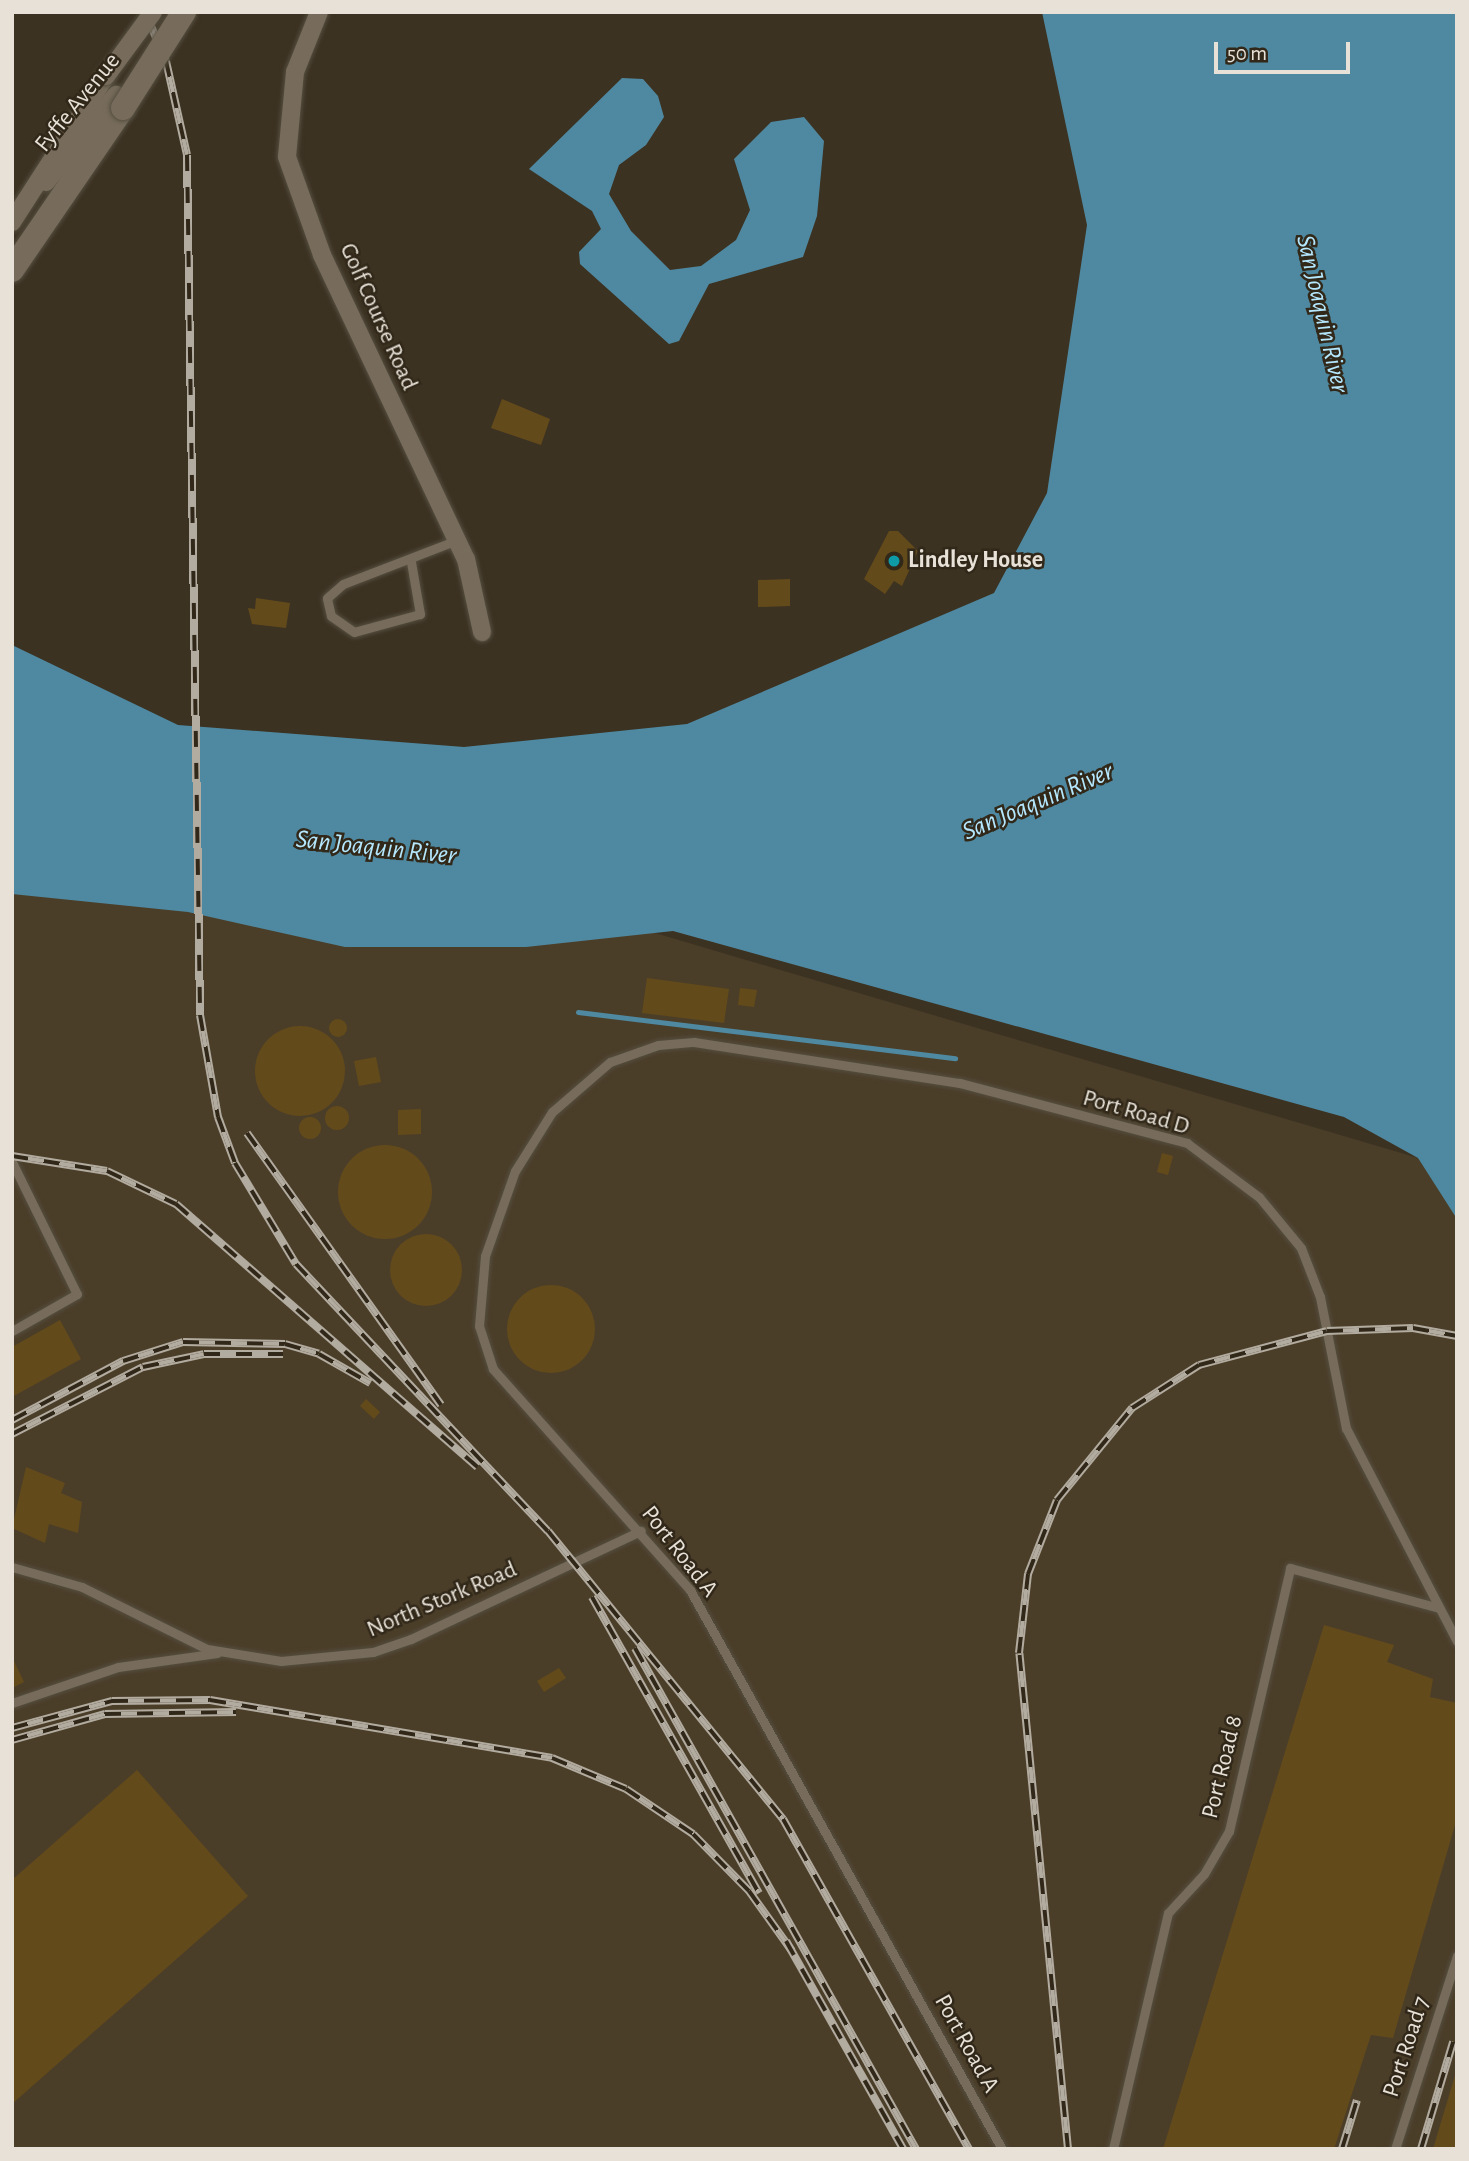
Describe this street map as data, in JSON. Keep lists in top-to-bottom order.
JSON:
{
  "streets": {
    "street": ["Fyffe Avenue", "Golf Course Road"],
    "lane": [
      "Port Road D",
      "Port Road A",
      "North Stork Road",
      "Port Road 8",
      "Port Road 7"
    ]
  },
  "crossings": [
    ["Port Road D", "Port Road A"],
    ["Port Road D", "Port Road 8"],
    ["Port Road A", "North Stork Road"]
  ],
  "water": ["San Joaquin River"],
  "places": ["Lindley House"],
  "scale_bar": "50 m"
}
